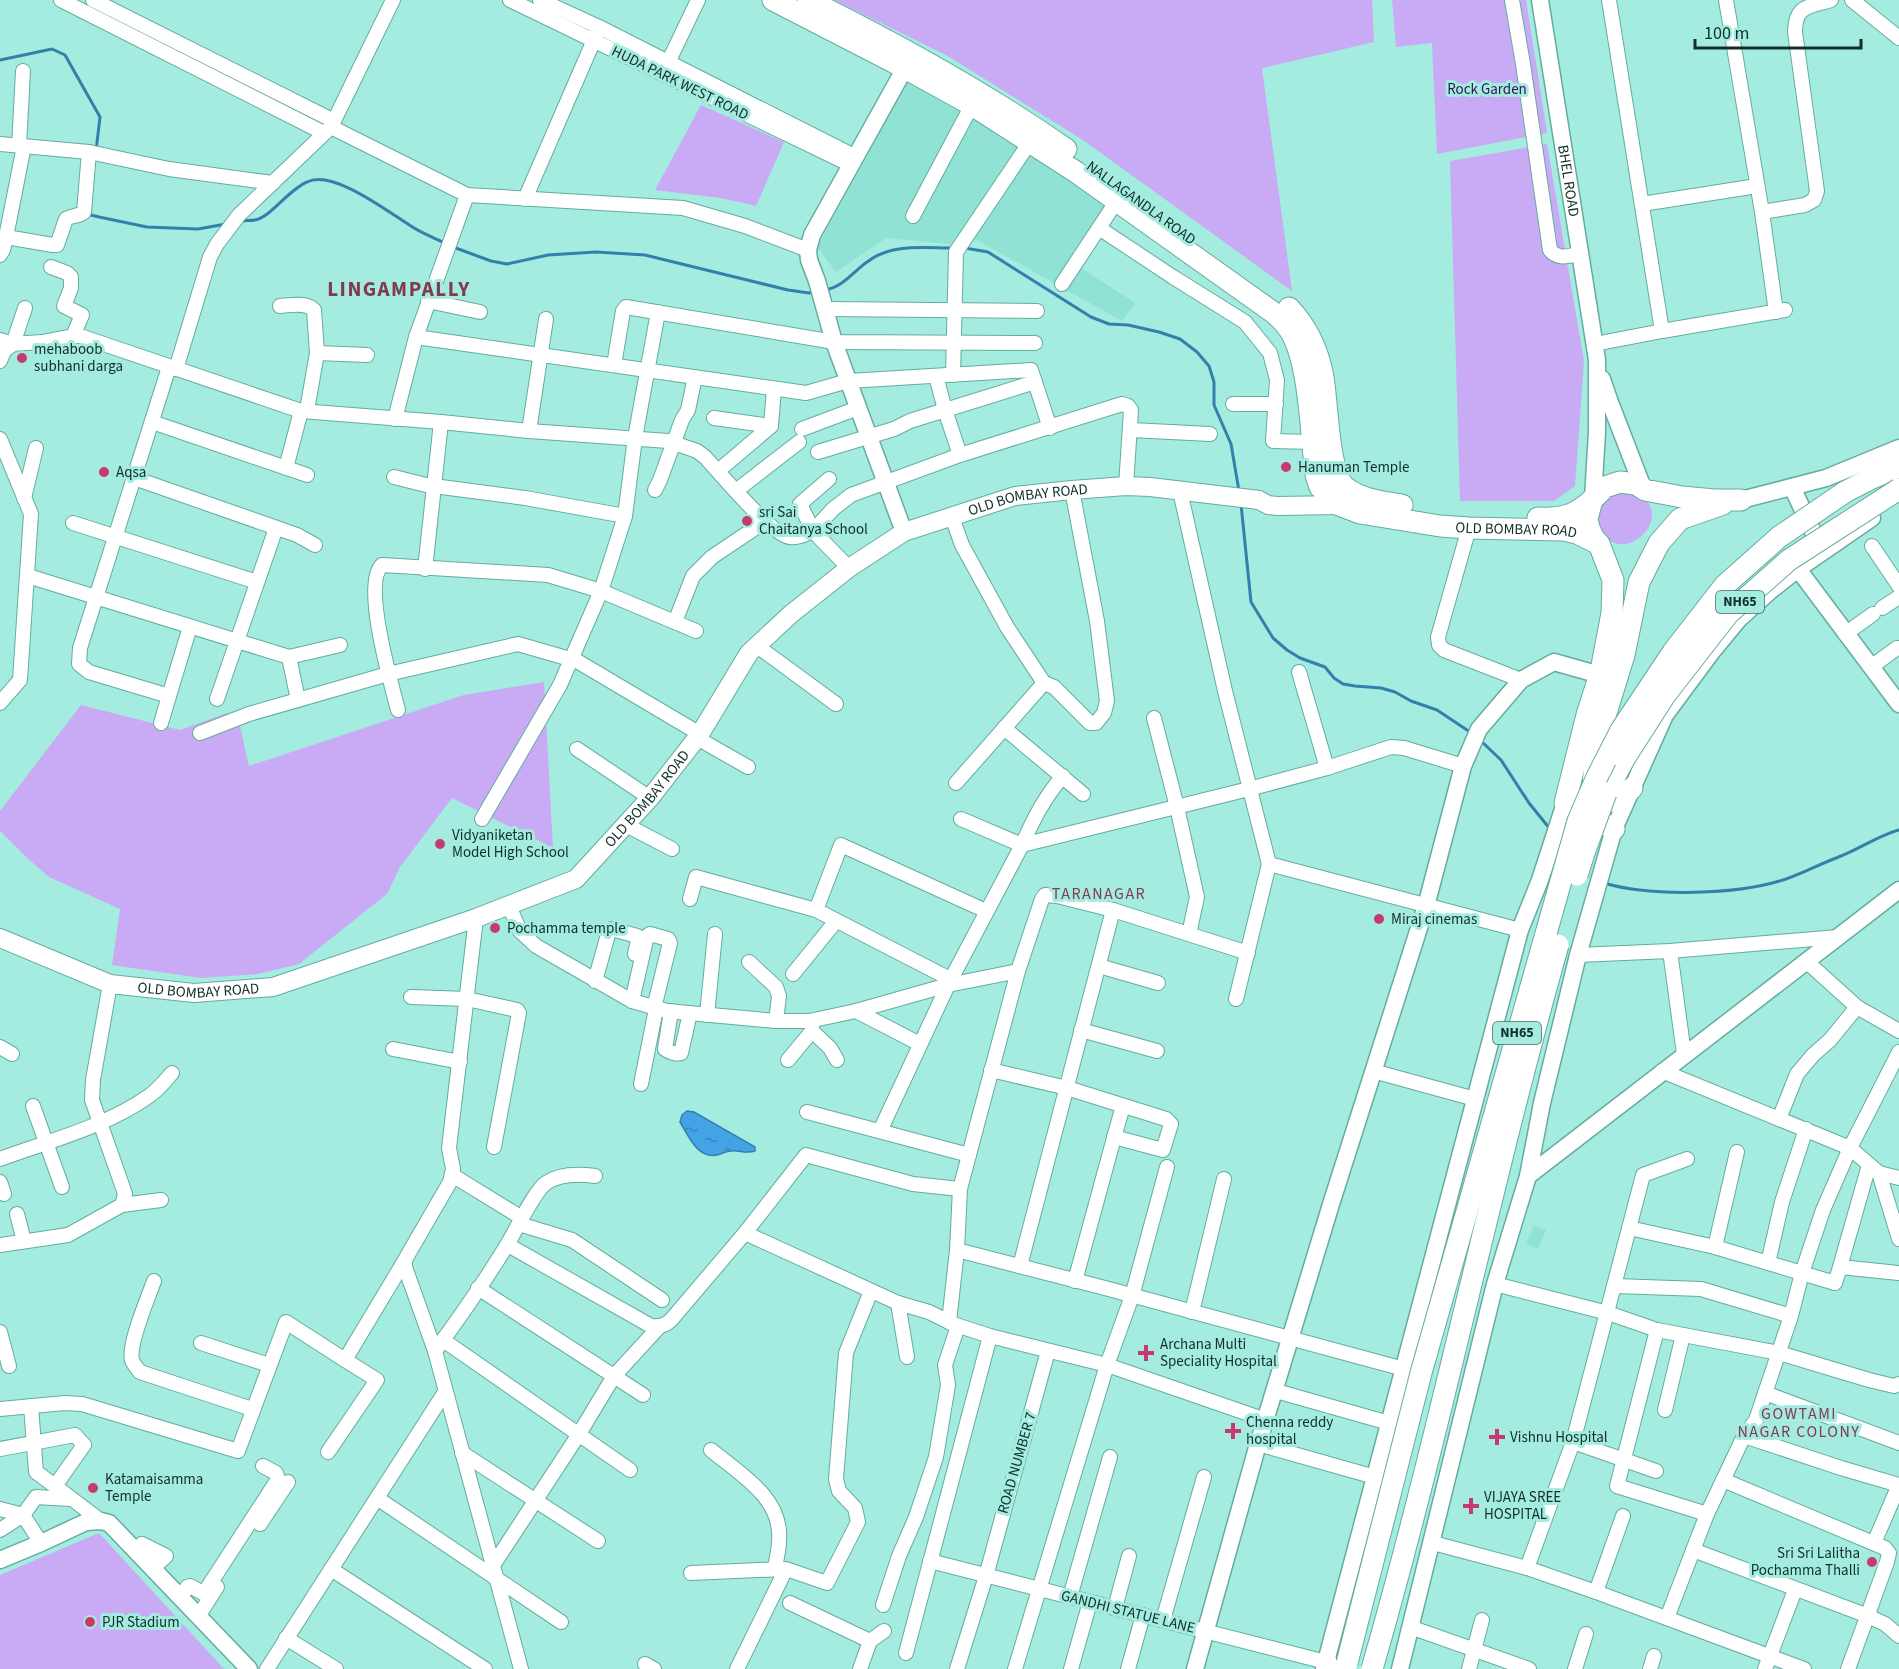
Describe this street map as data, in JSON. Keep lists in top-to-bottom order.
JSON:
{
  "streets": {
    "main road": ["NALLAGANDLA ROAD", "OLD BOMBAY ROAD", "NH65"],
    "street": [
      "HUDA PARK WEST ROAD",
      "BHEL ROAD",
      "ROAD NUMBER 7",
      "GANDHI STATUE LANE"
    ]
  },
  "crossings": [
    ["NALLAGANDLA ROAD", "OLD BOMBAY ROAD"],
    ["NH65", "GANDHI STATUE LANE"],
    ["ROAD NUMBER 7", "GANDHI STATUE LANE"]
  ],
  "districts": ["LINGAMPALLY", "TARANAGAR", "GOWTAMI NAGAR COLONY"],
  "parks": ["Rock Garden"],
  "places": {
    "other": [
      "mehaboob subhani darga",
      "Hanuman Temple",
      "Aqsa",
      "sri Sai Chaitanya School",
      "Vidyaniketan Model High School",
      "Miraj cinemas",
      "Pochamma temple",
      "Katamaisamma Temple",
      "Sri Sri Lalitha Pochamma Thalli",
      "PJR Stadium"
    ],
    "health": [
      "Archana Multi Speciality Hospital",
      "Chenna reddy hospital",
      "Vishnu Hospital",
      "VIJAYA SREE HOSPITAL"
    ]
  },
  "scale_bar": "100 m"
}
